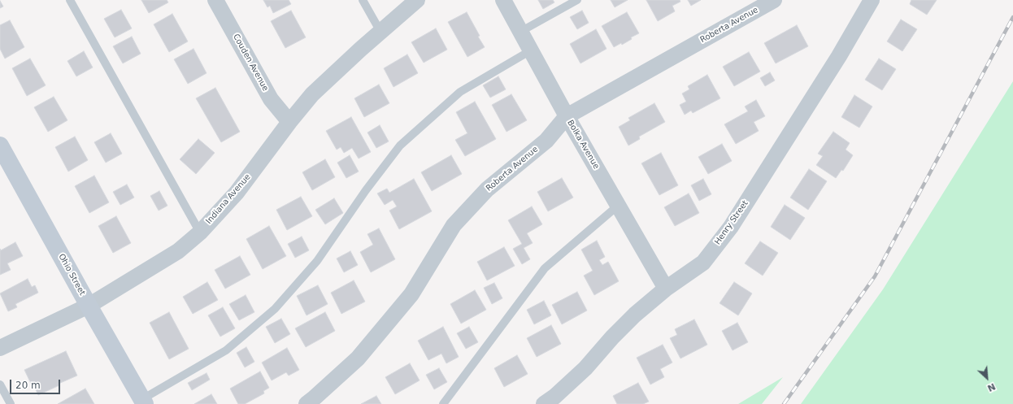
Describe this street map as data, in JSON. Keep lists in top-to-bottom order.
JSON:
{
  "streets": {
    "street": [
      "Roberta Avenue",
      "Couden Avenue",
      "Bolka Avenue",
      "Indiana Avenue",
      "Henry Street",
      "Ohio Street"
    ]
  },
  "crossings": [
    ["Roberta Avenue", "Bolka Avenue"],
    ["Couden Avenue", "Indiana Avenue"],
    ["Bolka Avenue", "Henry Street"],
    ["Indiana Avenue", "Ohio Street"]
  ],
  "scale_bar": "20 m",
  "north": "bottom right"
}
